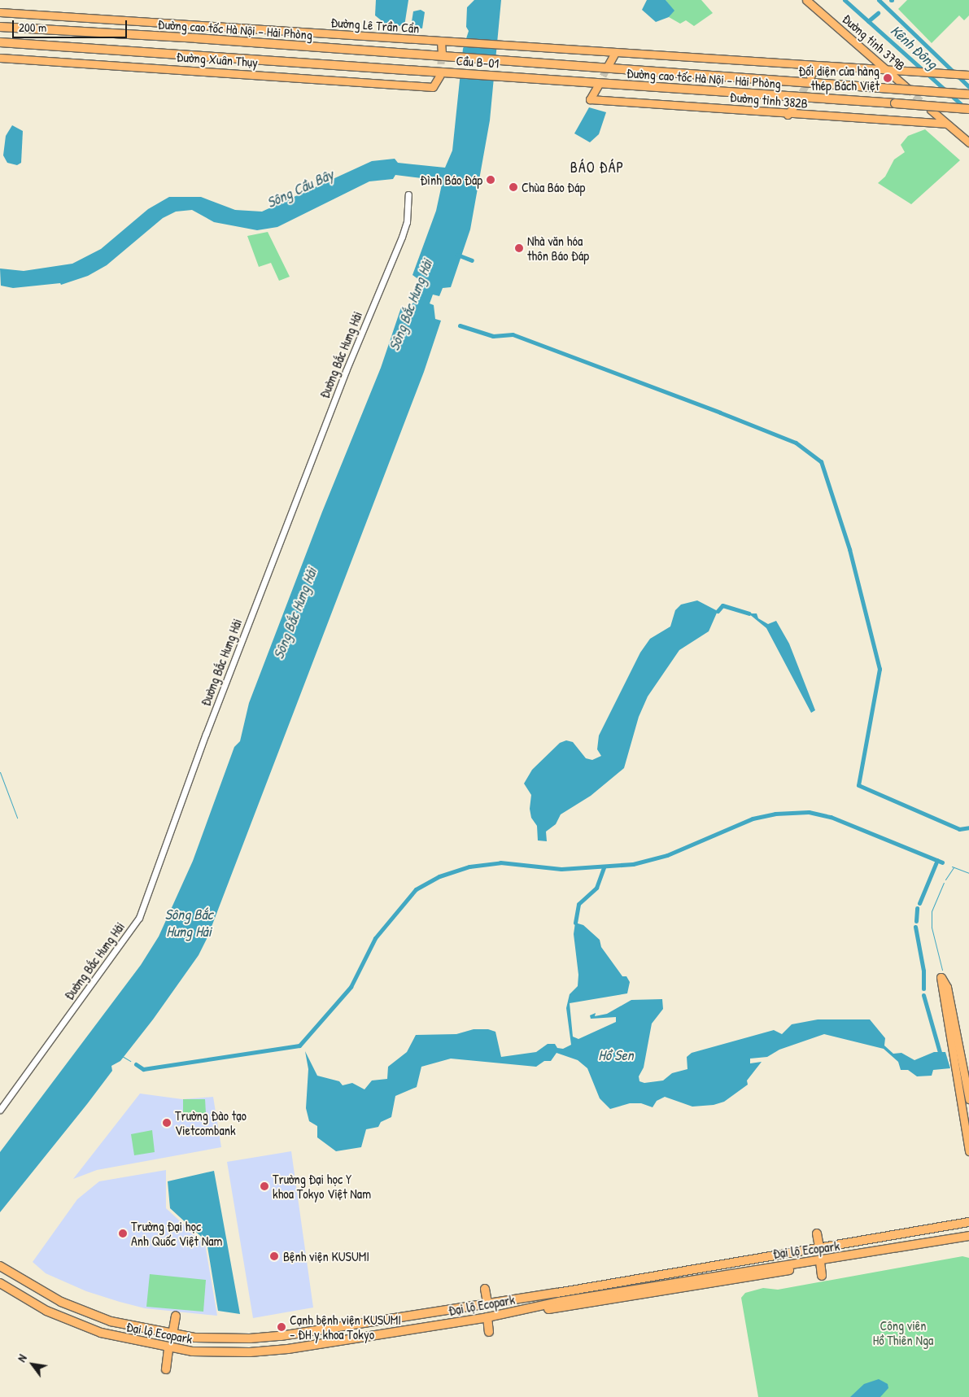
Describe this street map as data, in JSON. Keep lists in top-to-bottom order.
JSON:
{
  "streets": {
    "highway": [
      "Đường cao tốc Hà Nội – Hải Phòng",
      "Cầu B-01",
      "Đường cao tốc Hà Nội - Hải Phòng",
      "Đại lộ Ecopark"
    ],
    "main road": [
      "Đường Lê Trần Cẩn",
      "Đường tỉnh 379B",
      "Đường Xuân Thụy",
      "Đường tỉnh 382B"
    ],
    "street": ["Đường Bắc Hưng Hải"]
  },
  "crossings": [
    ["Đường cao tốc Hà Nội – Hải Phòng", "Đường Xuân Thụy"],
    ["Đường cao tốc Hà Nội – Hải Phòng", "Cầu B-01"],
    ["Đường Xuân Thụy", "Cầu B-01"],
    ["Cầu B-01", "Đường cao tốc Hà Nội - Hải Phòng"]
  ],
  "districts": ["BÁO ĐÁP"],
  "water": [
    "Kênh Đông",
    "Sông Cầu Bây",
    "Sông Bắc Hưng Hải",
    "Hồ Sen"
  ],
  "parks": ["Công viên Hồ Thiên Nga"],
  "places": [
    "Đối diện cửa hàng thép Bách Việt",
    "Đình Báo Đáp",
    "Chùa Báo Đáp",
    "Nhà văn hóa thôn Báo Đáp",
    "Trường Đào tạo Vietcombank",
    "Trường Đại học Y khoa Tokyo Việt Nam",
    "Trường Đại học Anh Quốc Việt Nam",
    "Bệnh viện KUSUMI",
    "Cạnh bệnh viện KUSUMI - ĐH y khoa Tokyo"
  ],
  "scale_bar": "200 m",
  "north": "top left"
}
